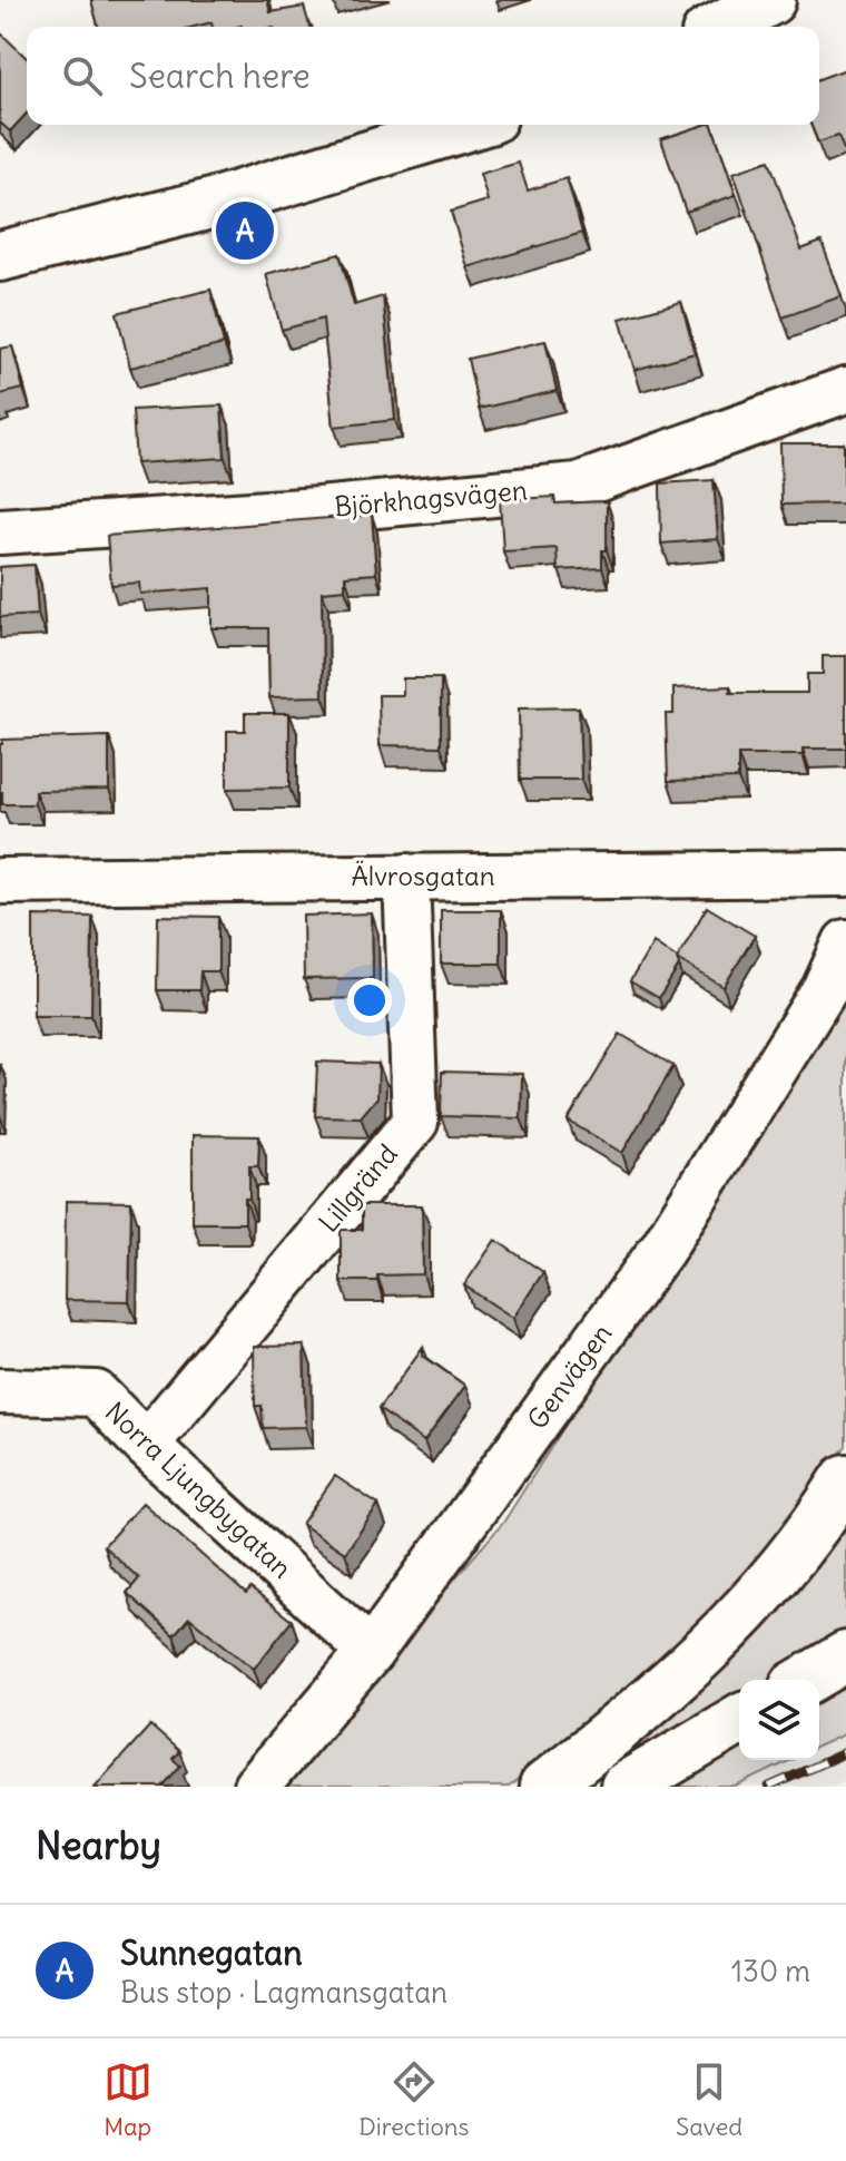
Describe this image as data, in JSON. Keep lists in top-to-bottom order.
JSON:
{
  "streets": {
    "street": [
      "Björkhagsvägen",
      "Älvrosgatan",
      "Lillgränd",
      "Genvägen",
      "Norra Ljungbygatan"
    ]
  },
  "crossings": [
    ["Älvrosgatan", "Lillgränd"],
    ["Lillgränd", "Norra Ljungbygatan"],
    ["Genvägen", "Norra Ljungbygatan"]
  ],
  "page": {
    "search": "Search here",
    "pins": "A",
    "heading": "Nearby",
    "list": [
      {
        "mark": "A",
        "name": "Sunnegatan",
        "note": "Bus stop · Lagmansgatan",
        "value": "130 m"
      }
    ],
    "nav": ["Map", "Directions", "Saved"]
  }
}
